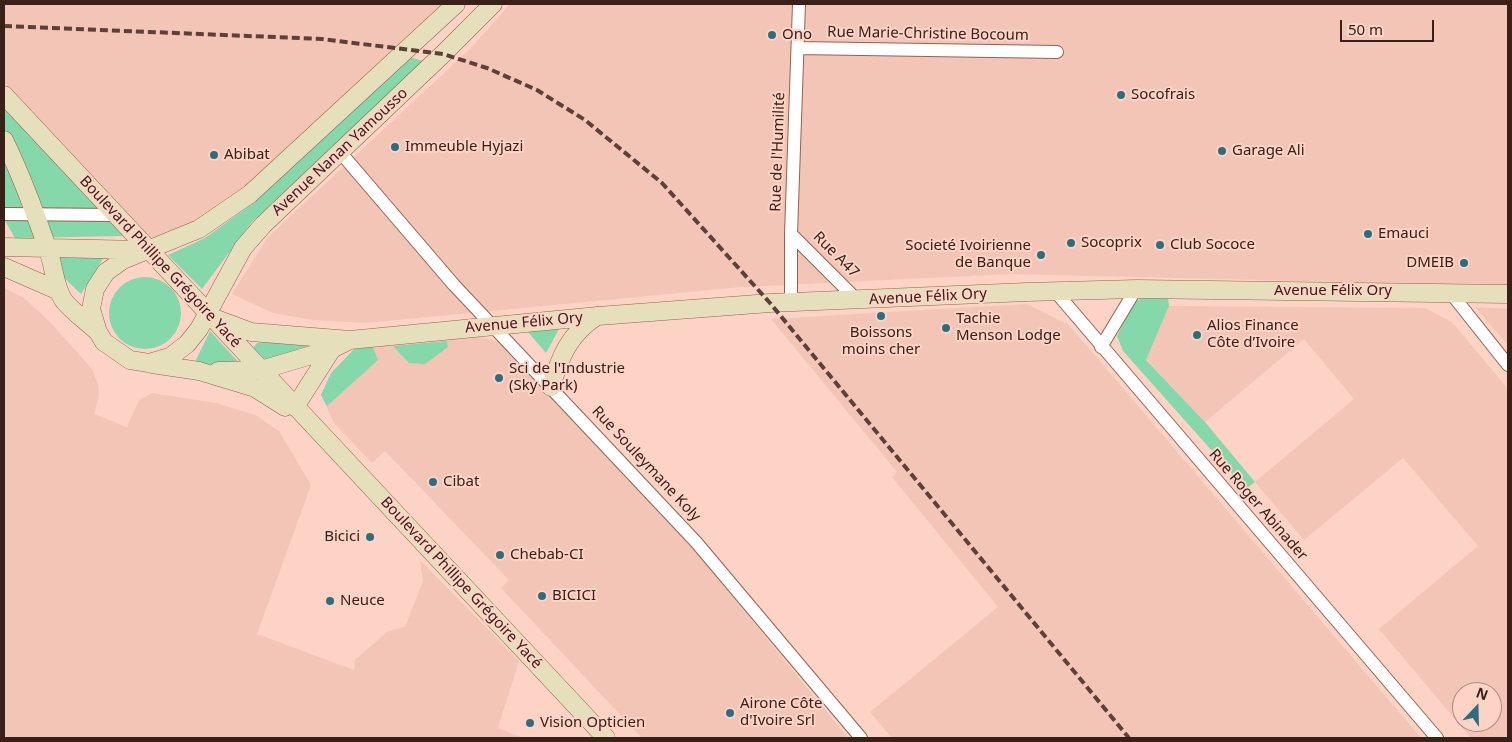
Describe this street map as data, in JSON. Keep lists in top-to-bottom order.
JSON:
{
  "streets": {
    "main road": ["Avenue Nanan Yamousso", "Boulevard Phillipe Grégoire Yacé", "Avenue Félix Ory"],
    "street": [
      "Rue Marie-Christine Bocoum",
      "Rue de l'Humilité",
      "Rue A47",
      "Rue Souleymane Koly",
      "Rue Roger Abinader"
    ]
  },
  "crossings": [
    ["Rue Marie-Christine Bocoum", "Rue de l'Humilité"],
    ["Avenue Nanan Yamousso", "Boulevard Phillipe Grégoire Yacé"],
    ["Avenue Nanan Yamousso", "Avenue Félix Ory"],
    ["Avenue Nanan Yamousso", "Rue Souleymane Koly"],
    ["Rue de l'Humilité", "Rue A47"],
    ["Rue de l'Humilité", "Avenue Félix Ory"],
    ["Rue A47", "Avenue Félix Ory"],
    ["Boulevard Phillipe Grégoire Yacé", "Avenue Félix Ory"],
    ["Avenue Félix Ory", "Rue Souleymane Koly"],
    ["Avenue Félix Ory", "Rue Roger Abinader"]
  ],
  "places": [
    "Ono",
    "Socofrais",
    "Immeuble Hyjazi",
    "Garage Ali",
    "Abibat",
    "Emauci",
    "Socoprix",
    "Club Sococe",
    "Societé Ivoirienne de Banque",
    "DMEIB",
    "Boissons moins cher",
    "Tachie Menson Lodge",
    "Alios Finance Côte d’Ivoire",
    "Sci de l'Industrie (Sky Park)",
    "Cibat",
    "Bicici",
    "Chebab-CI",
    "BICICI",
    "Neuce",
    "Airone Côte d'Ivoire Srl",
    "Vision Opticien"
  ],
  "scale_bar": "50 m",
  "north": "top"
}
